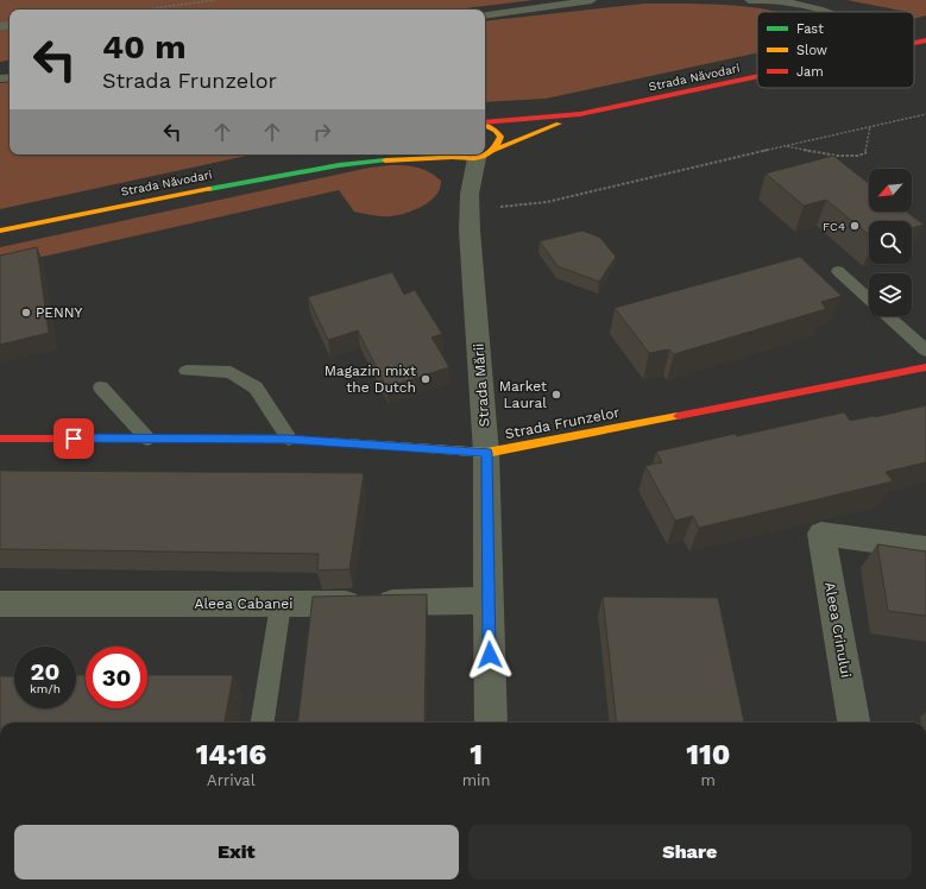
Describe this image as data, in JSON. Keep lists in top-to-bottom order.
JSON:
{
  "streets": {
    "main road": ["Strada Năvodari", "Strada Frunzelor"],
    "street": ["Strada Mării", "Aleea Cabanei", "Aleea Crinului"]
  },
  "crossings": [
    ["Strada Mării", "Strada Frunzelor"],
    ["Strada Mării", "Aleea Cabanei"]
  ],
  "places": [
    "FC4",
    "PENNY",
    "Magazin mixt the Dutch",
    "Market Laural"
  ],
  "legend": ["Fast", "Slow", "Jam"],
  "north": "bottom left",
  "page": {
    "turn": ["40 m", "Strada Frunzelor"],
    "speed": "20 km/h",
    "limit": "30",
    "eta": [
      "14:16",
      "Arrival",
      "1",
      "min",
      "110",
      "m"
    ],
    "buttons": ["Exit", "Share"]
  }
}
